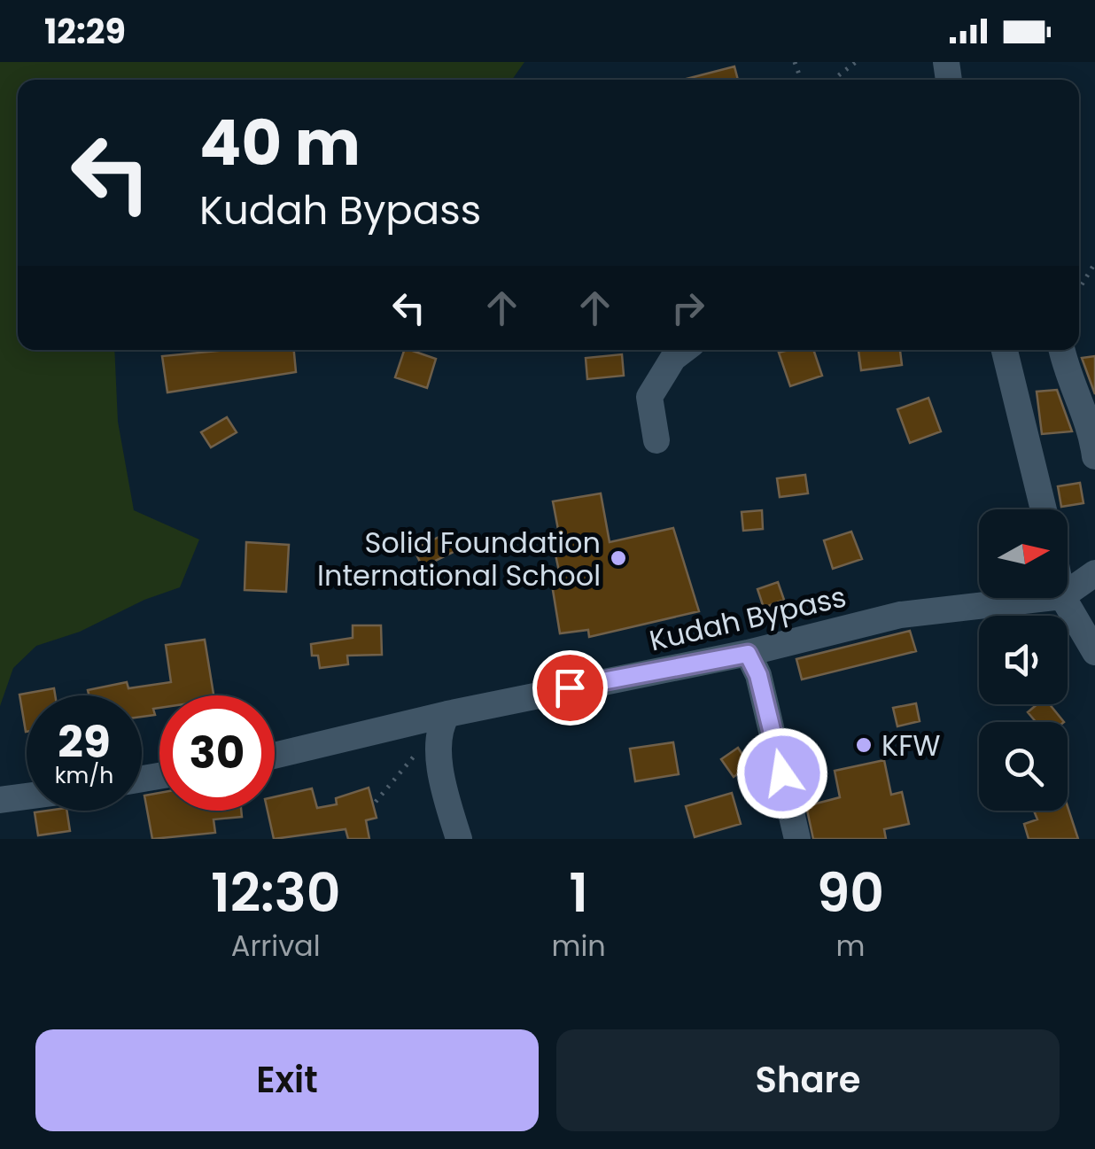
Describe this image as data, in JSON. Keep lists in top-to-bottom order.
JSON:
{
  "streets": {
    "street": ["Kudah Bypass"]
  },
  "places": ["Solid Foundation International School", "KFW"],
  "north": "right",
  "page": {
    "status": "12:29",
    "turn": ["40 m", "Kudah Bypass"],
    "speed": "29 km/h",
    "limit": "30",
    "eta": [
      "12:30",
      "Arrival",
      "1",
      "min",
      "90",
      "m"
    ],
    "buttons": ["Exit", "Share"]
  }
}
